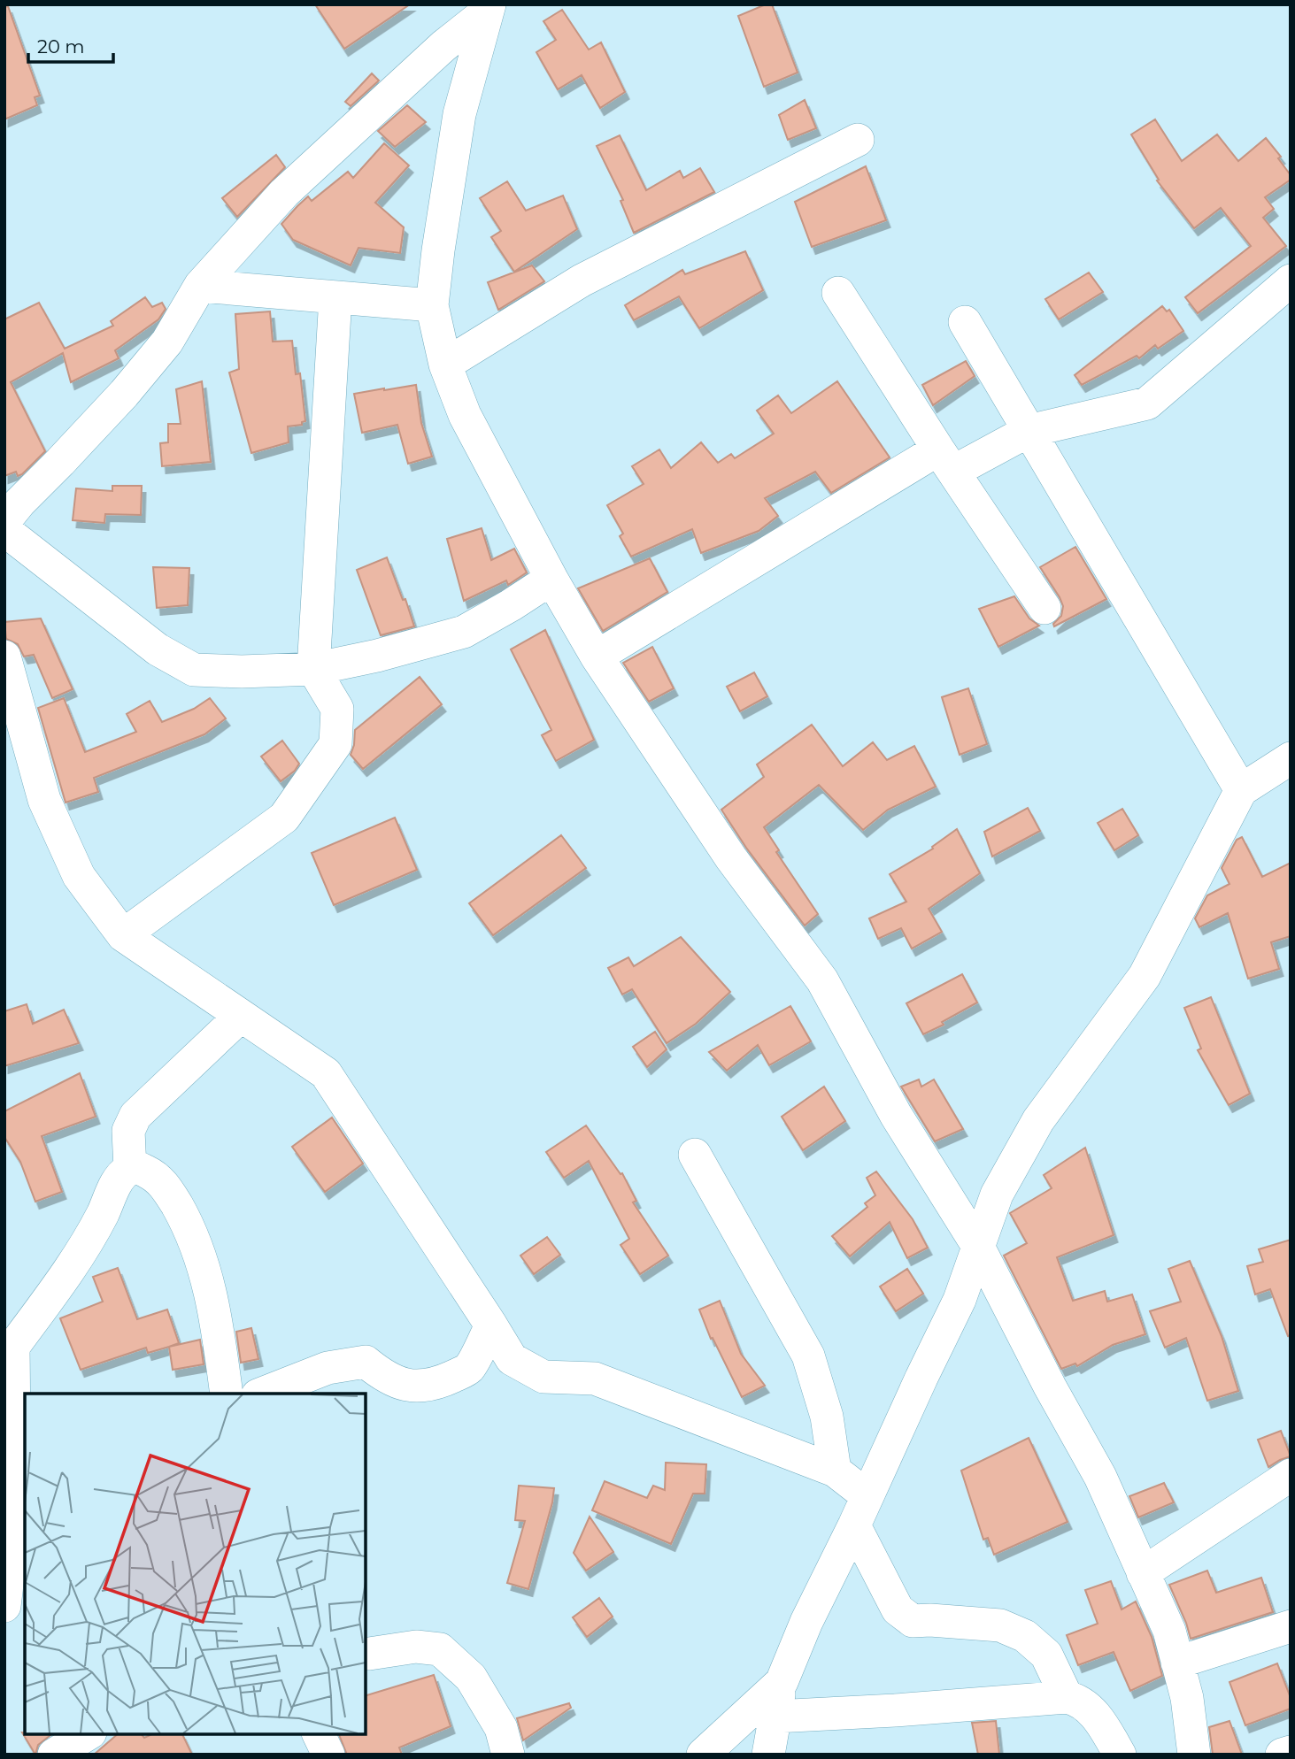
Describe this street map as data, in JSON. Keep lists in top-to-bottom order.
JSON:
{
  "scale_bar": "20 m"
}
